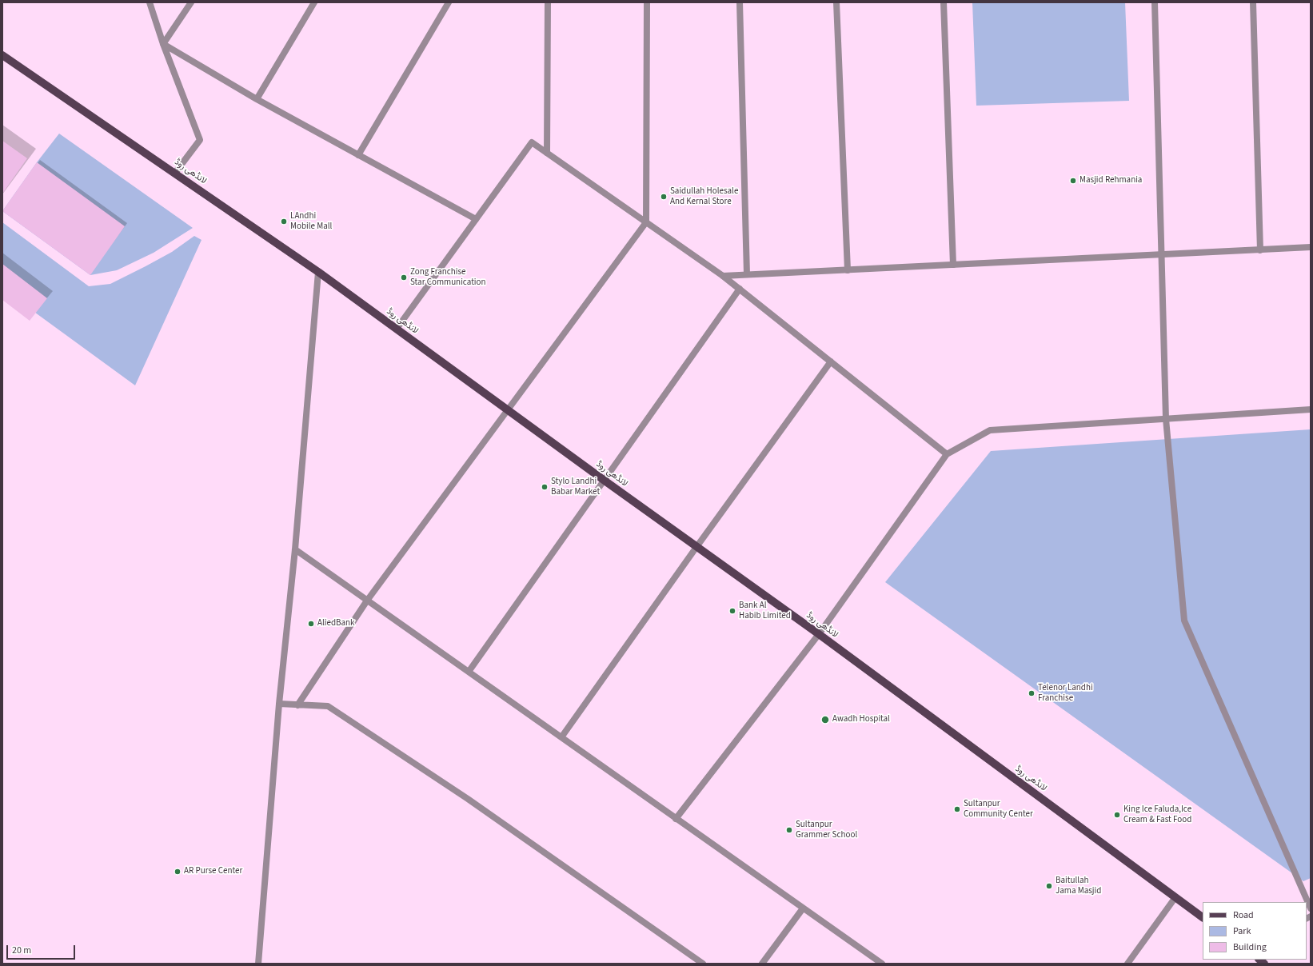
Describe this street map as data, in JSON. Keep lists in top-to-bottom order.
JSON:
{
  "streets": {
    "main road": ["لانڈھی روڈ"]
  },
  "places": [
    "Masjid Rehmania",
    "Saidullah Holesale And Kernal Store",
    "LAndhi Mobile Mall",
    "Zong Franchise Star Communication",
    "Stylo Landhi Babar Market",
    "Bank Al Habib Limited",
    "AliedBank",
    "Telenor Landhi Franchise",
    "Awadh Hospital",
    "Sultanpur Community Center",
    "King Ice Faluda,Ice Cream & Fast Food",
    "Sultanpur Grammer School",
    "AR Purse Center",
    "Baitullah Jama Masjid"
  ],
  "legend": ["Road", "Park", "Building"],
  "scale_bar": "20 m"
}
